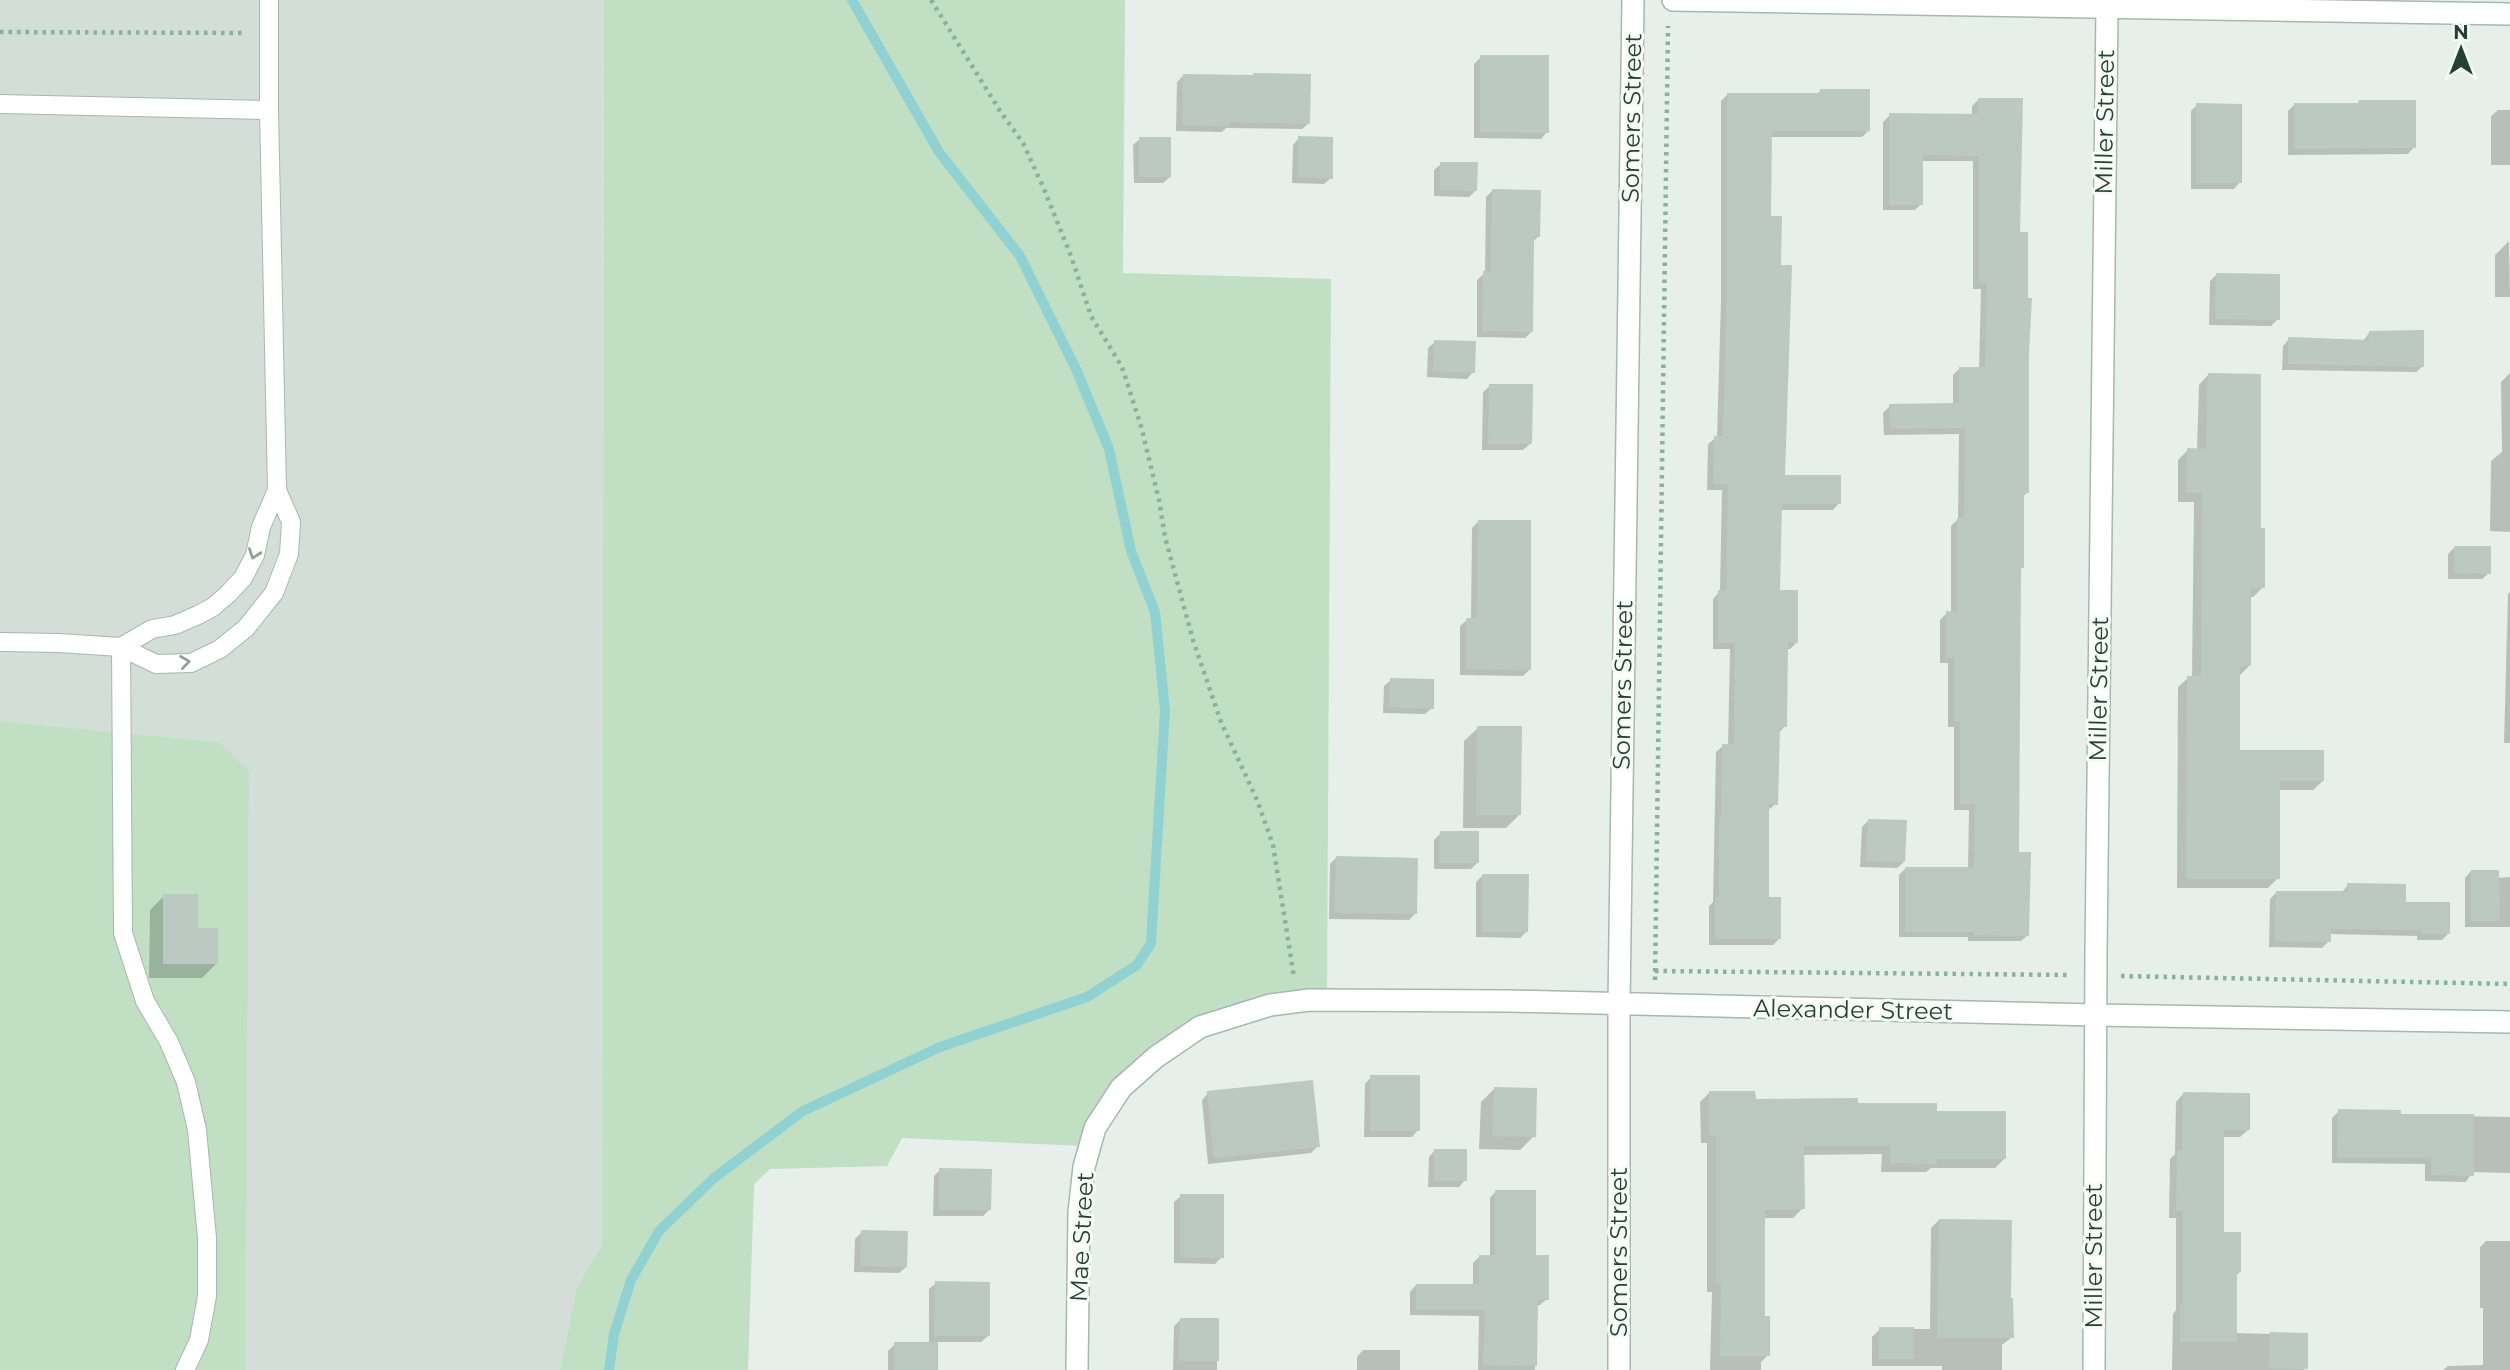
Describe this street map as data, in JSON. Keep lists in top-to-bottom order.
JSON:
{
  "streets": {
    "street": [
      "Somers Street",
      "Miller Street",
      "Alexander Street",
      "Mae Street"
    ]
  },
  "crossings": [
    ["Somers Street", "Alexander Street"],
    ["Miller Street", "Alexander Street"],
    ["Alexander Street", "Mae Street"]
  ],
  "north": "top"
}
